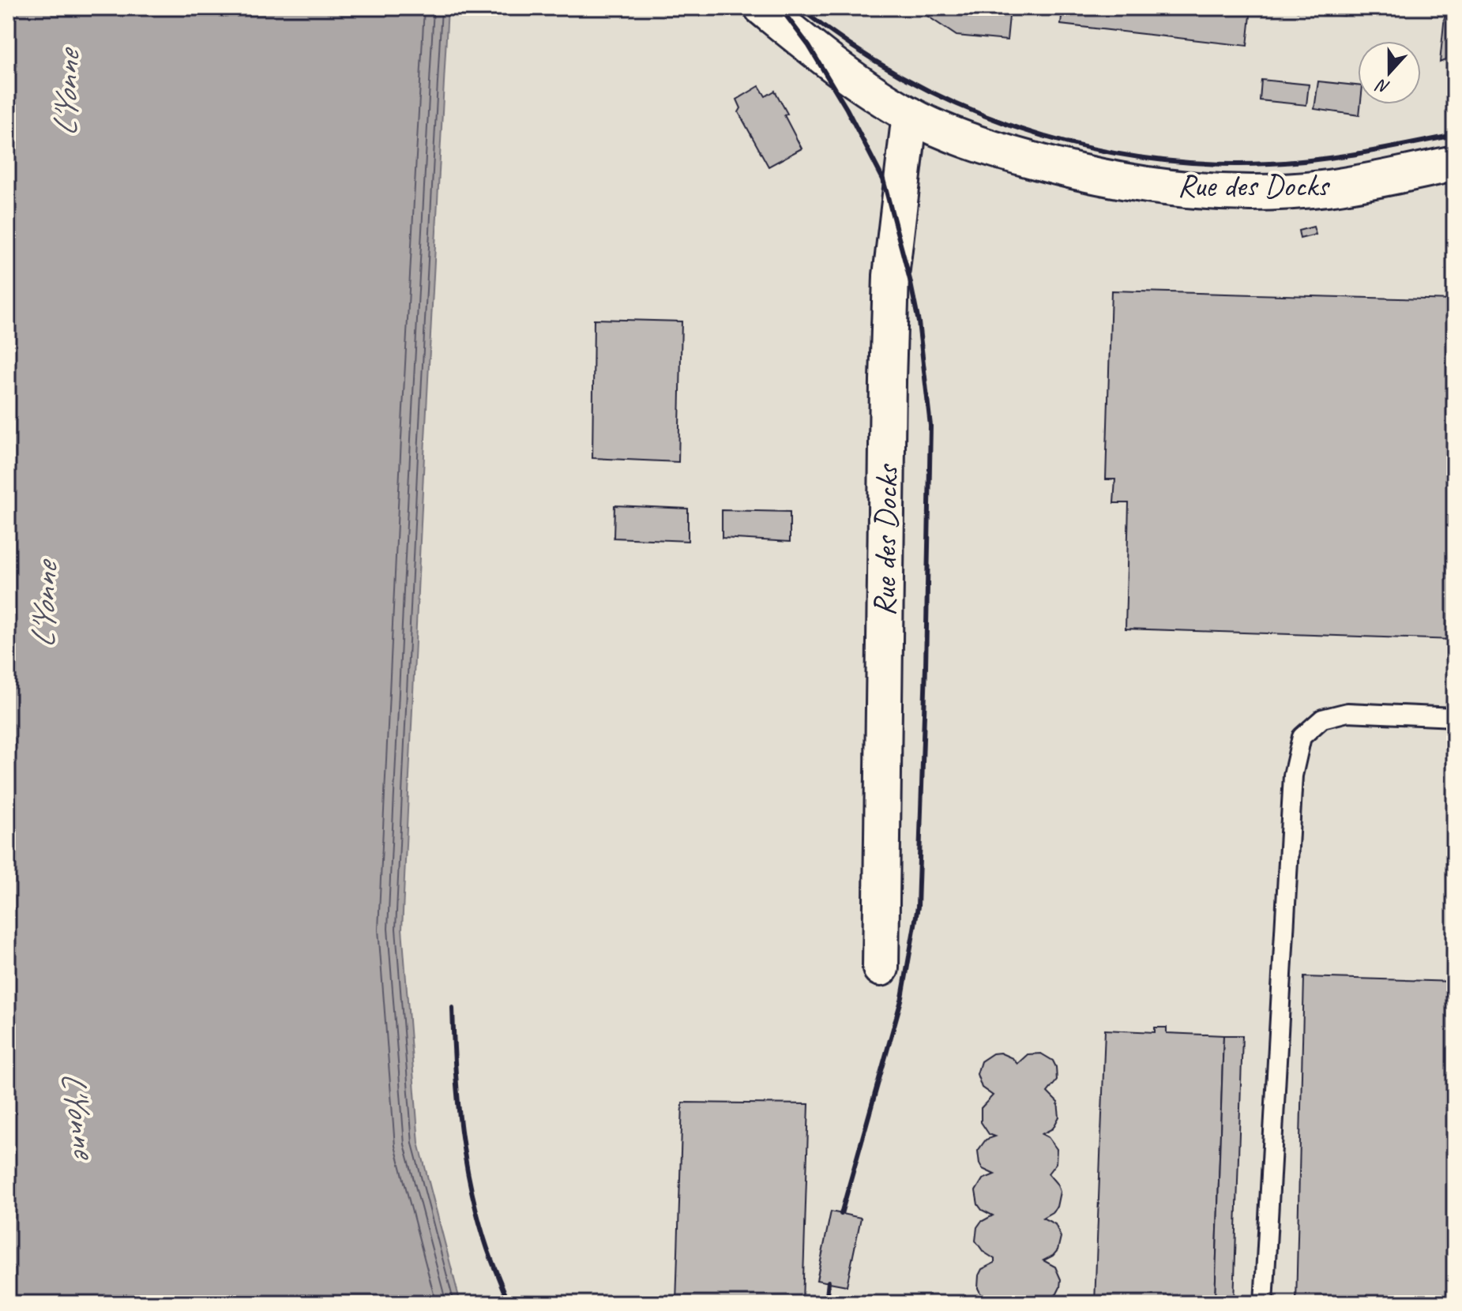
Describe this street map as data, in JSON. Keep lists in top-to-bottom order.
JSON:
{
  "streets": {
    "street": ["Rue des Docks"]
  },
  "water": ["L'Yonne"],
  "north": "bottom"
}
